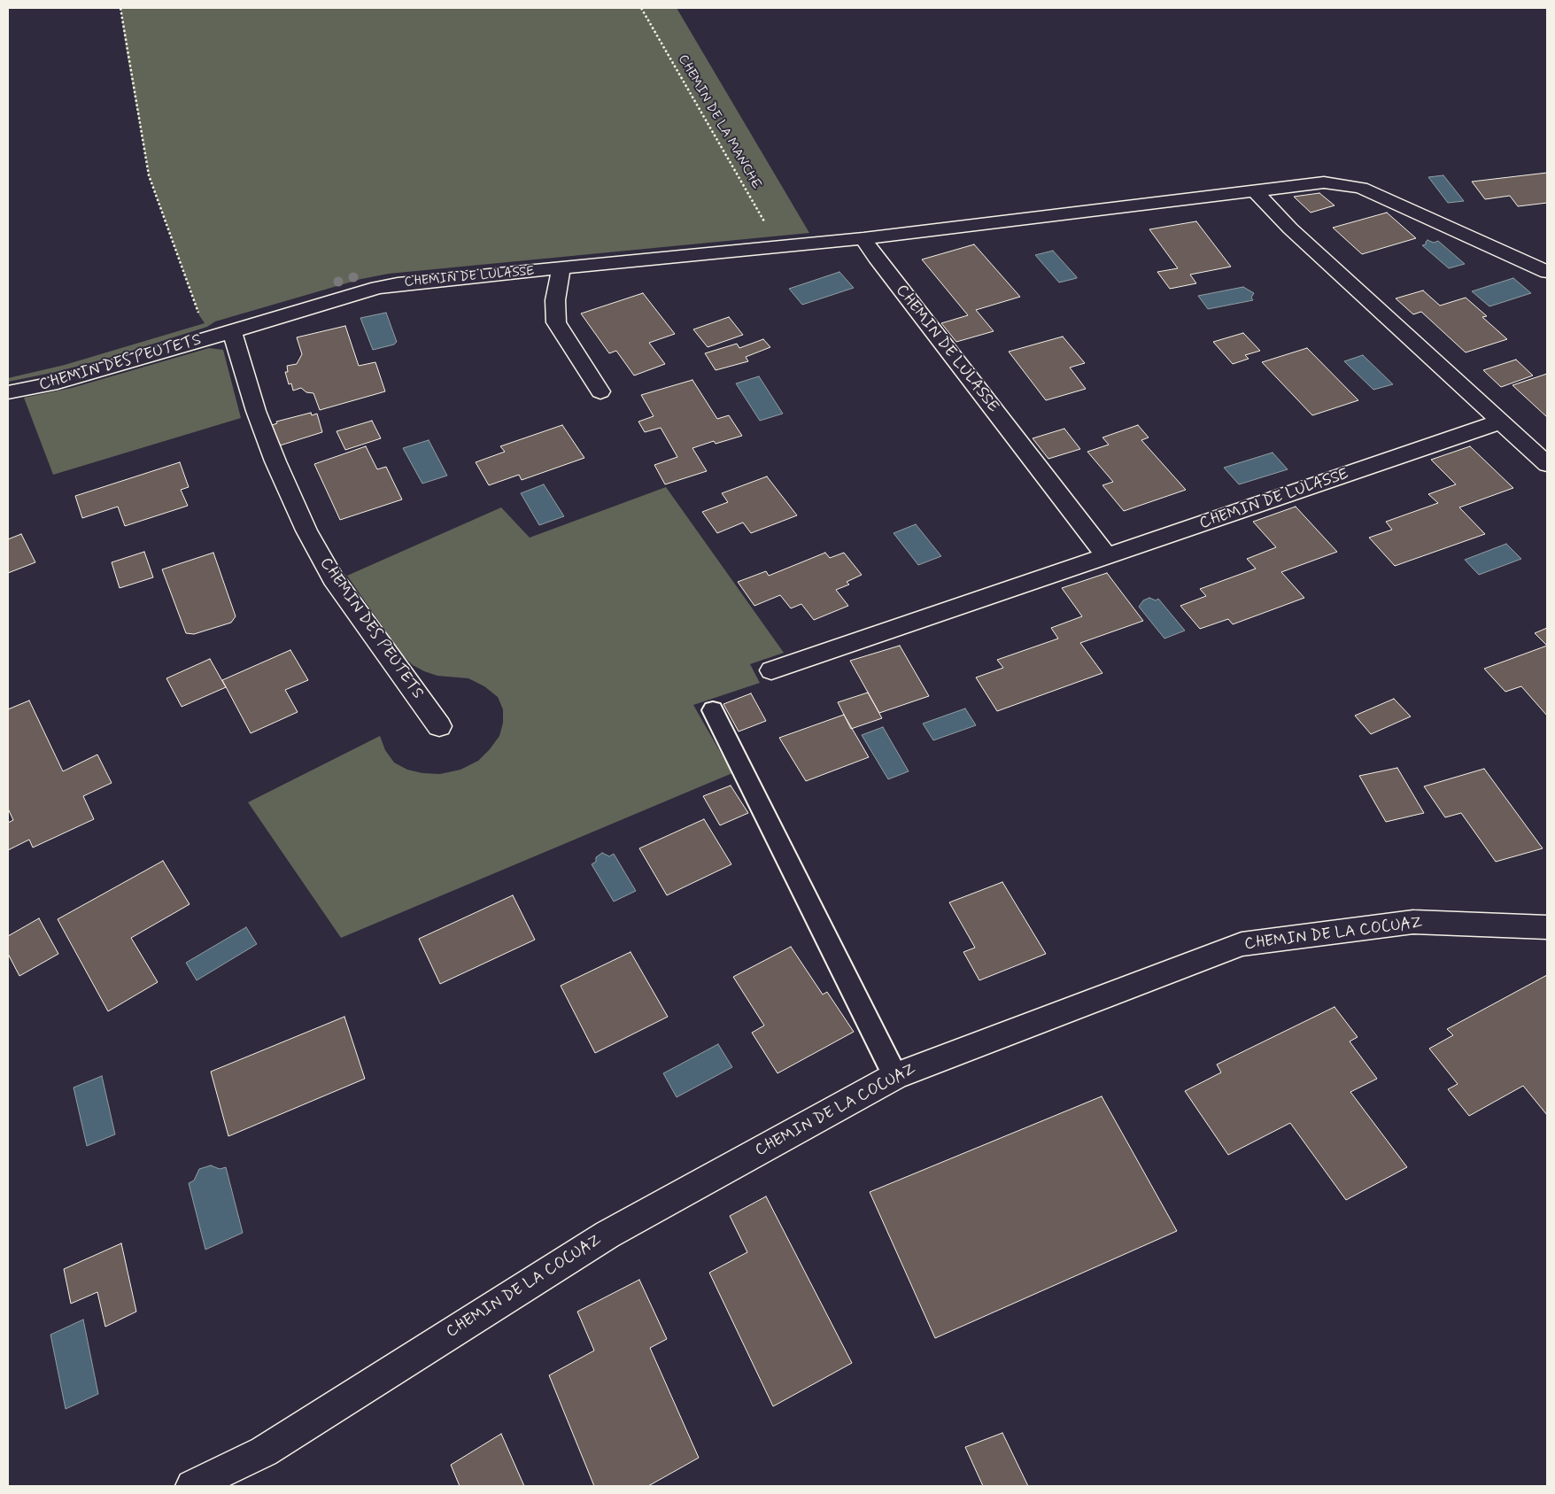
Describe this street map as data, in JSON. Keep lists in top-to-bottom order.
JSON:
{
  "streets": {
    "street": ["CHEMIN DE LULASSE", "CHEMIN DES PEUTETS", "CHEMIN DE LA COCUAZ"],
    "path": ["CHEMIN DE LA MANCHE"]
  },
  "crossings": [
    ["CHEMIN DE LA MANCHE", "CHEMIN DE LULASSE"],
    ["CHEMIN DE LULASSE", "CHEMIN DES PEUTETS"]
  ]
}
